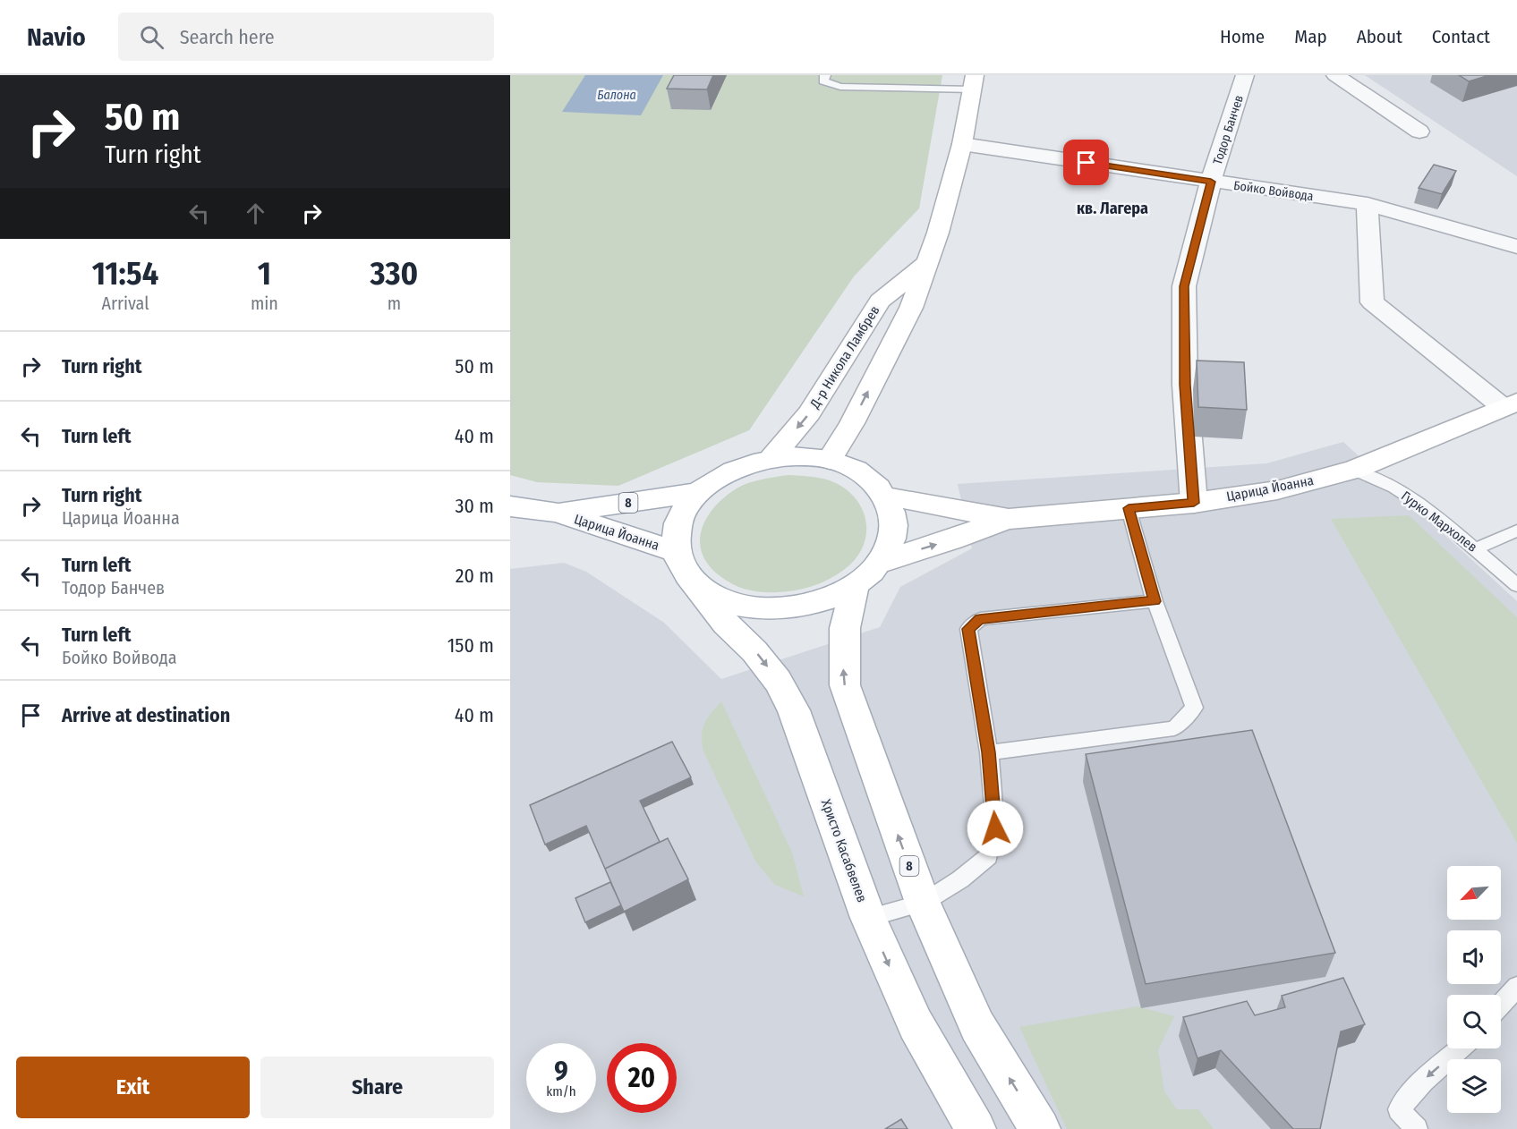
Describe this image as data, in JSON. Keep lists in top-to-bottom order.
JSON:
{
  "streets": {
    "main road": [
      "Д-р Никола Ламбрев",
      "Царица Йоанна",
      "8",
      "Христо Касабвелев"
    ],
    "street": ["Тодор Банчев", "Бойко Войвода"],
    "lane": ["Гурко Мархолев"]
  },
  "crossings": [
    ["Тодор Банчев", "Бойко Войвода"],
    ["Тодор Банчев", "Царица Йоанна"],
    ["Бойко Войвода", "Д-р Никола Ламбрев"],
    ["Д-р Никола Ламбрев", "Царица Йоанна"],
    ["Д-р Никола Ламбрев", "8"],
    ["Д-р Никола Ламбрев", "Христо Касабвелев"],
    ["Царица Йоанна", "8"],
    ["Царица Йоанна", "Гурко Мархолев"],
    ["Царица Йоанна", "Христо Касабвелев"],
    ["8", "Христо Касабвелев"]
  ],
  "districts": ["кв. Лагера"],
  "water": ["Балона"],
  "north": "bottom left",
  "page": {
    "header": "Navio",
    "search": "Search here",
    "nav": [
      "Home",
      "Map",
      "About",
      "Contact"
    ],
    "turn": ["50 m", "Turn right"],
    "eta": [
      "11:54",
      "Arrival",
      "1",
      "min",
      "330",
      "m"
    ],
    "list": [
      {
        "name": "Turn right",
        "value": "50 m"
      },
      {
        "name": "Turn left",
        "value": "40 m"
      },
      {
        "name": "Turn right",
        "note": "Царица Йоанна",
        "value": "30 m"
      },
      {
        "name": "Turn left",
        "note": "Тодор Банчев",
        "value": "20 m"
      },
      {
        "name": "Turn left",
        "note": "Бойко Войвода",
        "value": "150 m"
      },
      {
        "name": "Arrive at destination",
        "value": "40 m"
      }
    ],
    "speed": "9 km/h",
    "limit": "20",
    "buttons": ["Exit", "Share"]
  }
}
